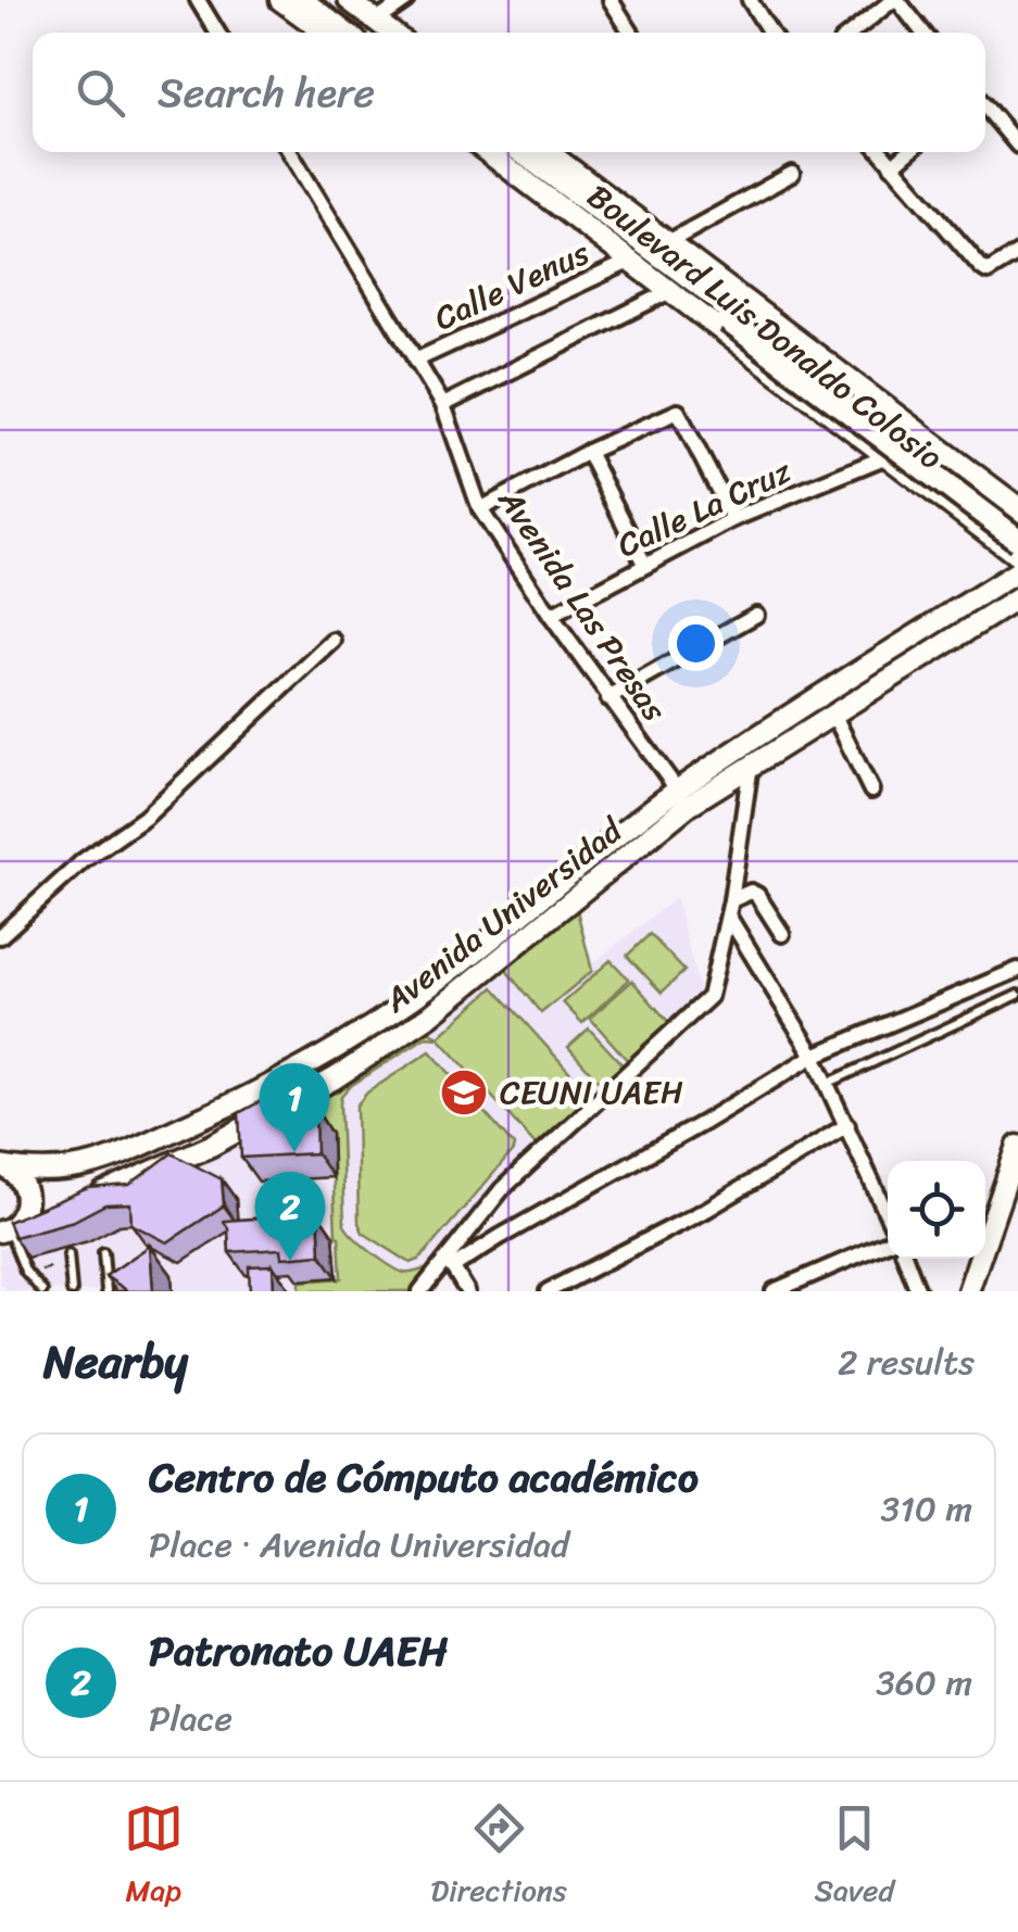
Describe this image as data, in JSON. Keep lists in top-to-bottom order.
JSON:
{
  "streets": {
    "street": [
      "Calle Venus",
      "Boulevard Luis Donaldo Colosio",
      "Calle La Cruz",
      "Avenida Las Presas",
      "Avenida Universidad"
    ]
  },
  "crossings": [
    ["Calle Venus", "Boulevard Luis Donaldo Colosio"],
    ["Calle Venus", "Avenida Las Presas"],
    ["Boulevard Luis Donaldo Colosio", "Calle La Cruz"],
    ["Calle La Cruz", "Avenida Las Presas"],
    ["Avenida Las Presas", "Avenida Universidad"]
  ],
  "places": {
    "school or university": ["CEUNI UAEH"]
  },
  "page": {
    "search": "Search here",
    "pins": ["1", "2"],
    "heading": ["Nearby", "2 results"],
    "list": [
      {
        "mark": "1",
        "name": "Centro de Cómputo académico",
        "note": "Place · Avenida Universidad",
        "value": "310 m"
      },
      {
        "mark": "2",
        "name": "Patronato UAEH",
        "note": "Place",
        "value": "360 m"
      }
    ],
    "nav": ["Map", "Directions", "Saved"]
  }
}
